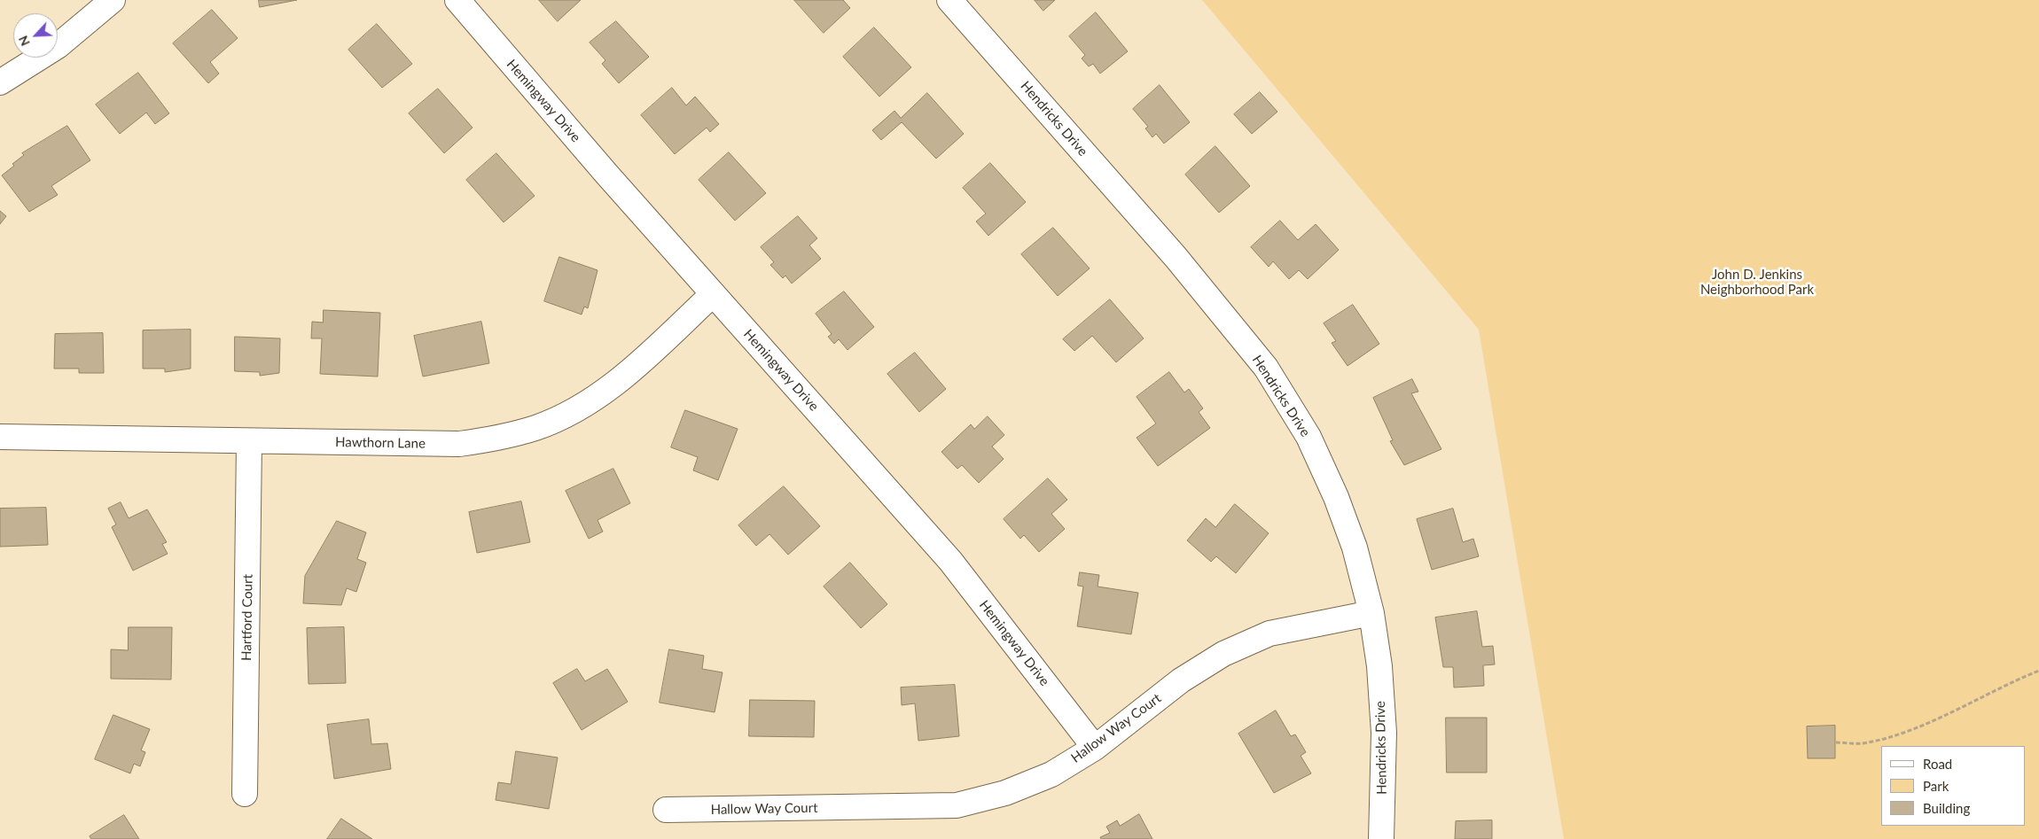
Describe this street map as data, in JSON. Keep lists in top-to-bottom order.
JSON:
{
  "streets": {
    "street": [
      "Hemingway Drive",
      "Hendricks Drive",
      "Hawthorn Lane",
      "Hartford Court",
      "Hallow Way Court"
    ]
  },
  "crossings": [
    ["Hemingway Drive", "Hawthorn Lane"],
    ["Hemingway Drive", "Hallow Way Court"],
    ["Hendricks Drive", "Hallow Way Court"],
    ["Hawthorn Lane", "Hartford Court"]
  ],
  "parks": ["John D. Jenkins Neighborhood Park"],
  "legend": ["Road", "Park", "Building"],
  "north": "bottom left"
}
